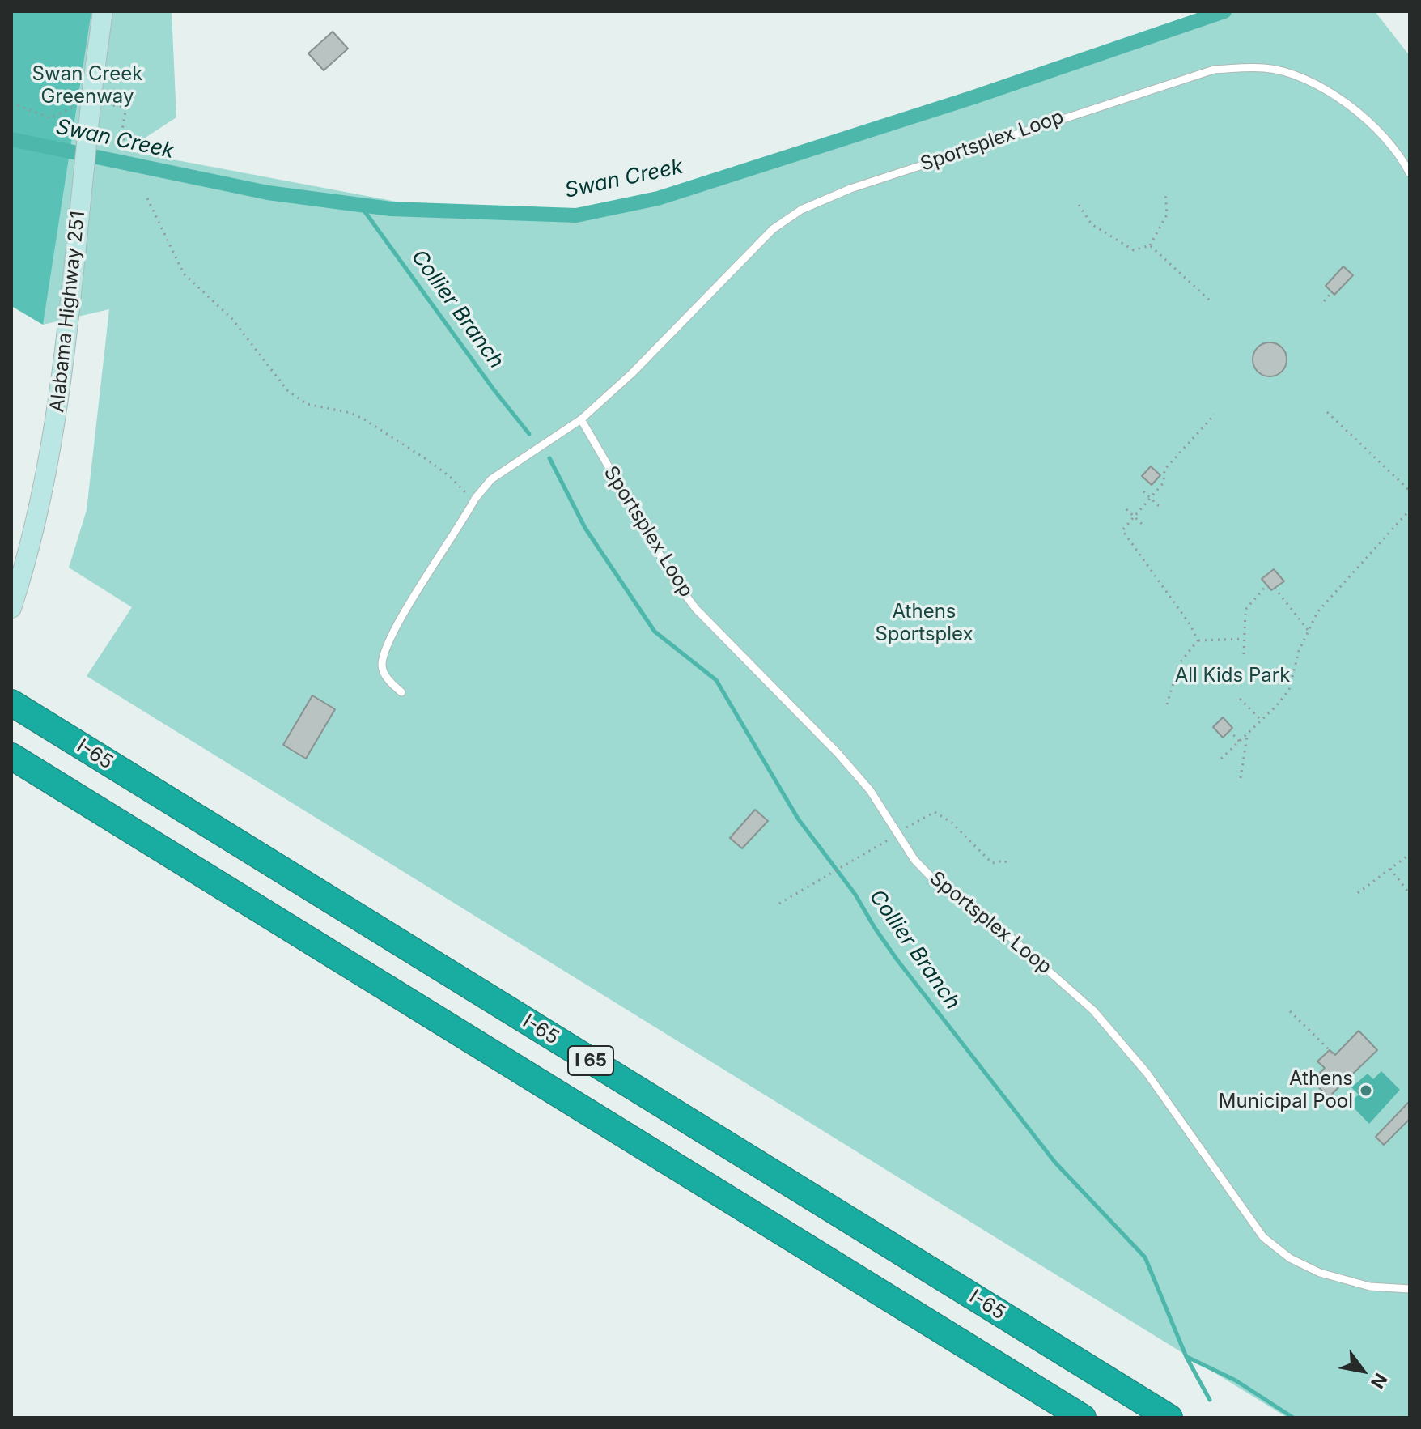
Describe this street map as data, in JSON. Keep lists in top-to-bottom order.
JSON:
{
  "streets": {
    "highway": ["I-65", "I 65"],
    "main road": ["Alabama Highway 251"],
    "lane": ["Sportsplex Loop"]
  },
  "water": ["Swan Creek", "Collier Branch"],
  "parks": ["Swan Creek Greenway", "Athens Sportsplex", "All Kids Park"],
  "places": ["Athens Municipal Pool"],
  "north": "bottom right"
}
